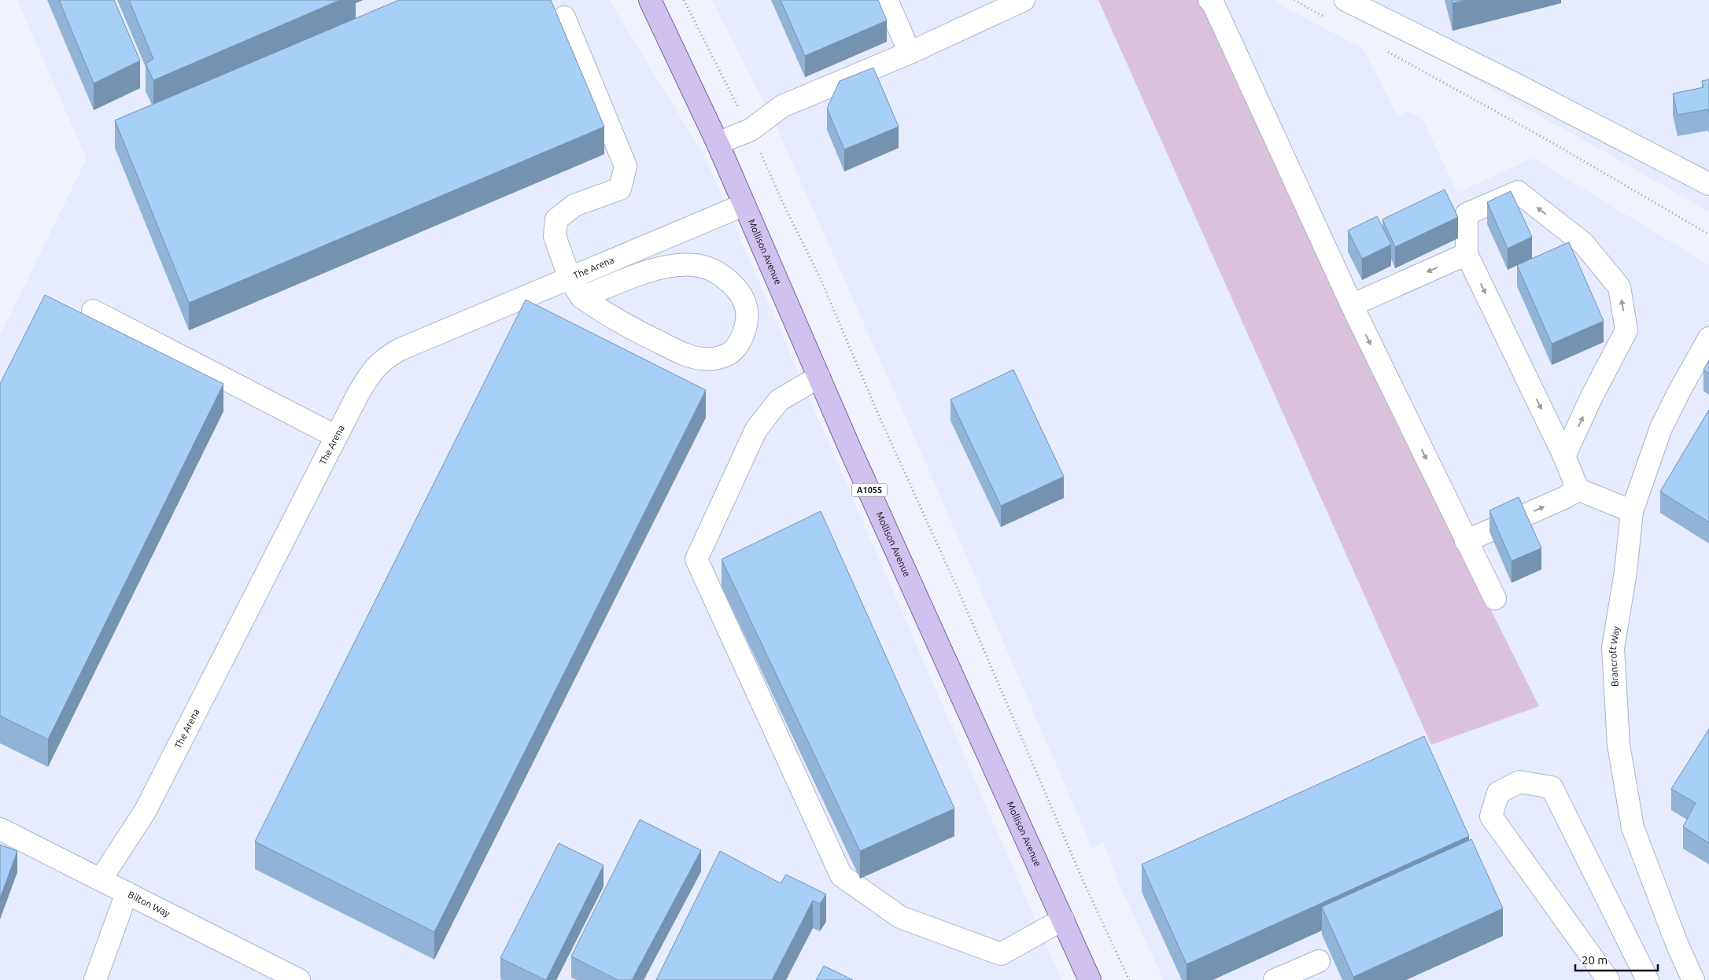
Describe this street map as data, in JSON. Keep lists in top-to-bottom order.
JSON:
{
  "streets": {
    "main road": ["Mollison Avenue", "A1055"],
    "street": ["The Arena", "Brancroft Way", "Bilton Way"]
  },
  "crossings": [
    ["Mollison Avenue", "The Arena"],
    ["The Arena", "Bilton Way"]
  ],
  "scale_bar": "20 m"
}
